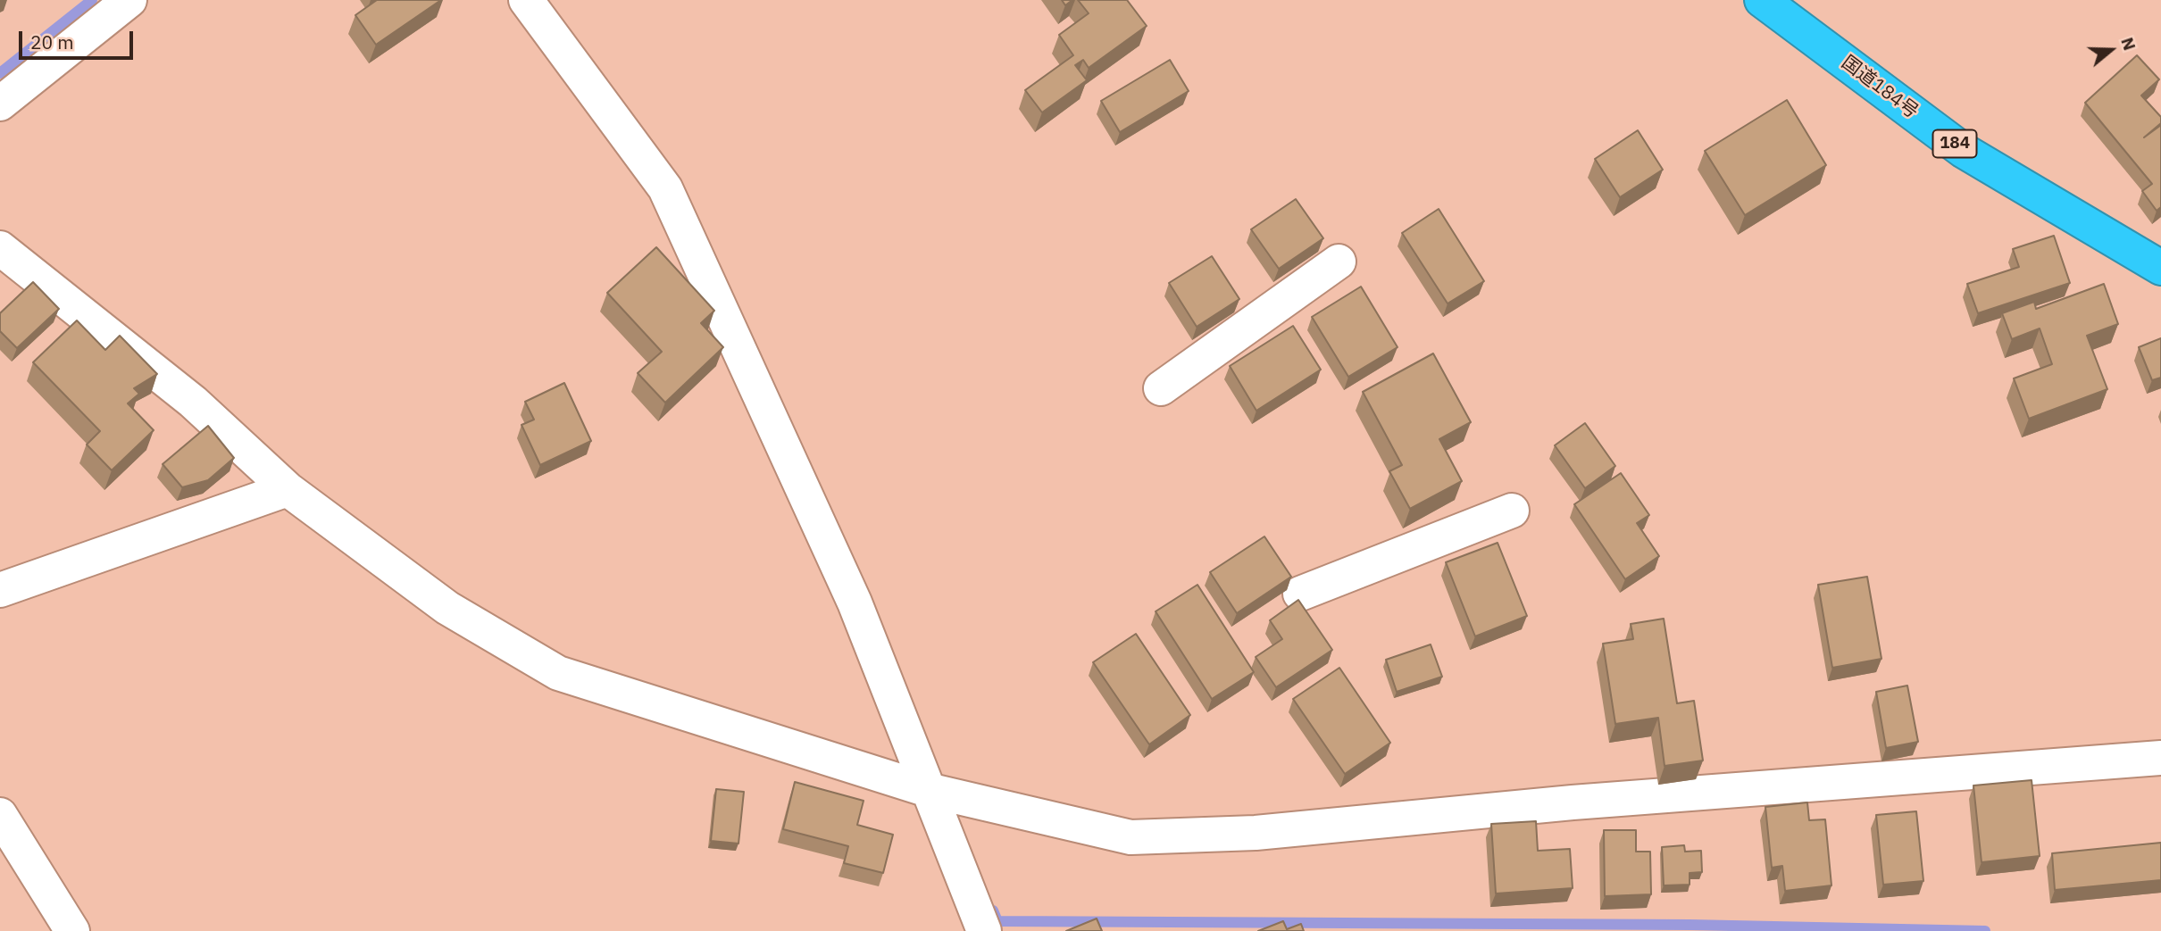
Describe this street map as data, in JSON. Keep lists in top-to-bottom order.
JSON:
{
  "streets": {
    "highway": ["国道184号", "184"]
  },
  "scale_bar": "20 m",
  "north": "right"
}
